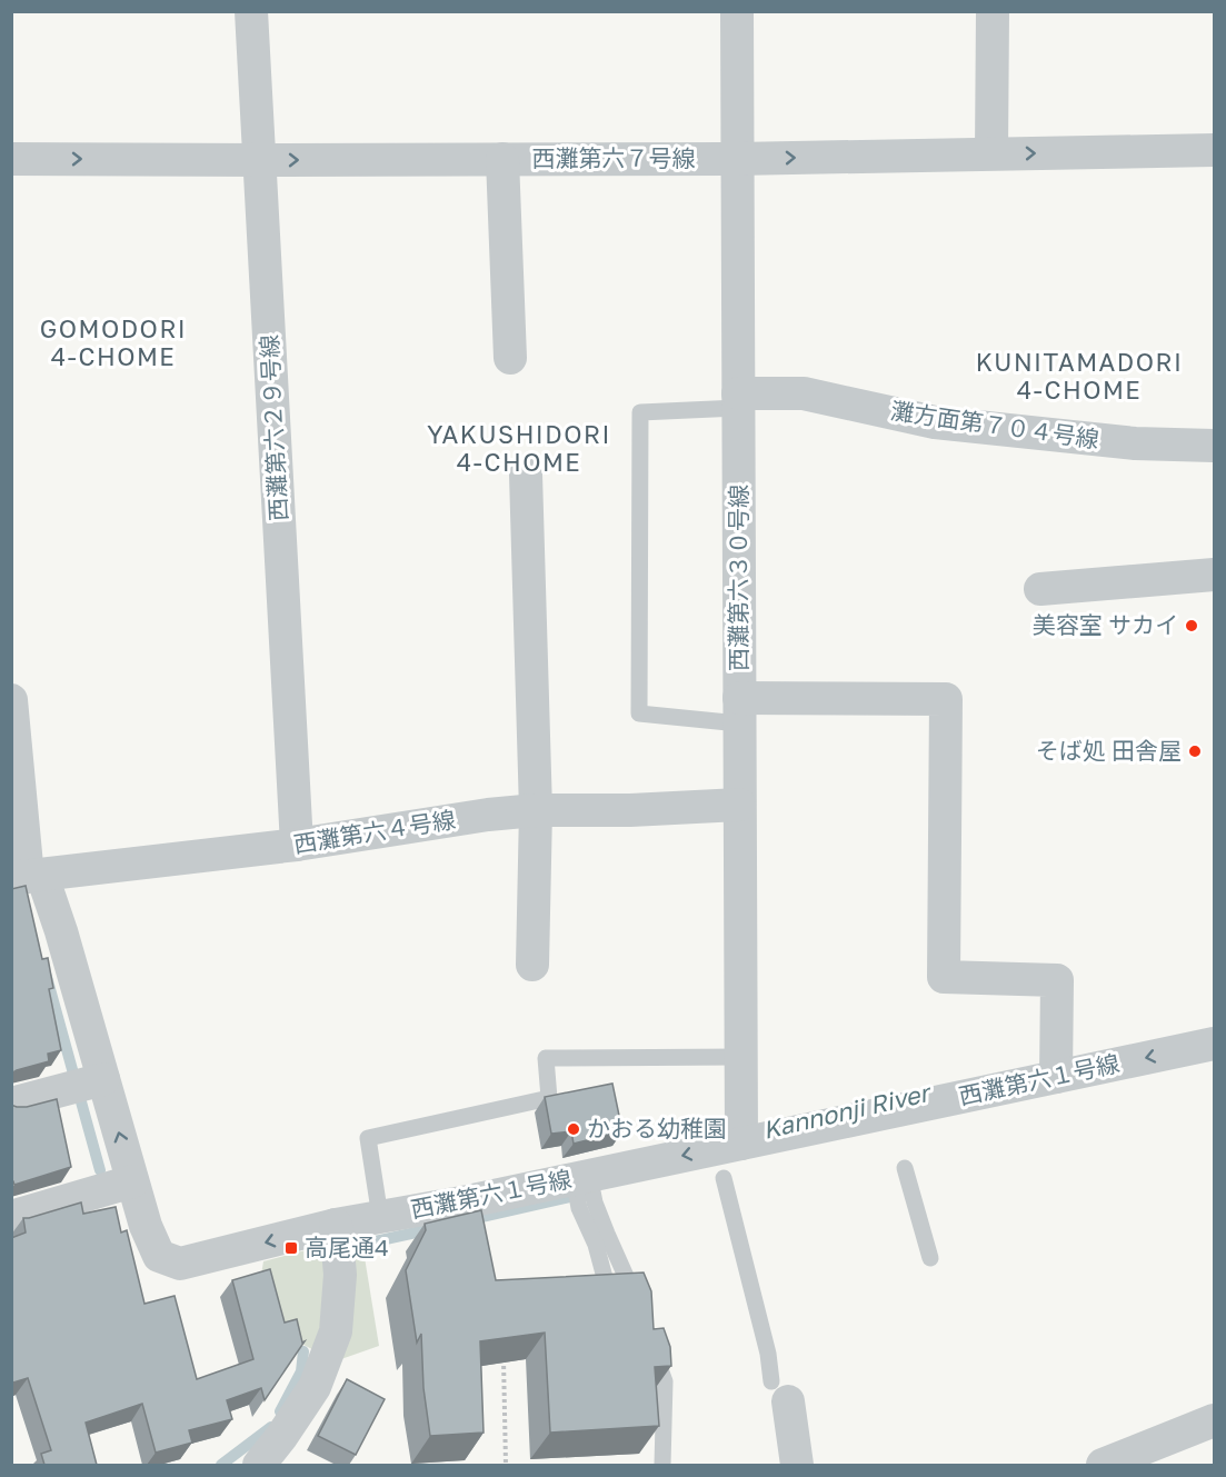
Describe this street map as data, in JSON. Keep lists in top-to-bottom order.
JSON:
{
  "streets": {
    "street": [
      "西灘第六７号線",
      "灘方面第７０４号線",
      "西灘第六２９号線",
      "西灘第六３０号線",
      "西灘第六４号線",
      "西灘第六１号線"
    ]
  },
  "crossings": [
    ["西灘第六７号線", "西灘第六２９号線"],
    ["西灘第六７号線", "西灘第六３０号線"],
    ["灘方面第７０４号線", "西灘第六３０号線"],
    ["西灘第六２９号線", "西灘第六４号線"],
    ["西灘第六３０号線", "西灘第六４号線"],
    ["西灘第六３０号線", "西灘第六１号線"],
    ["西灘第六４号線", "西灘第六１号線"]
  ],
  "one_way": ["西灘第六７号線"],
  "districts": ["GOMODORI 4-CHOME", "KUNITAMADORI 4-CHOME", "YAKUSHIDORI 4-CHOME"],
  "water": ["Kannonji River"],
  "places": {
    "other": ["美容室 サカイ", "そば処 田舎屋", "かおる幼稚園"],
    "transit": ["高尾通4"]
  }
}
